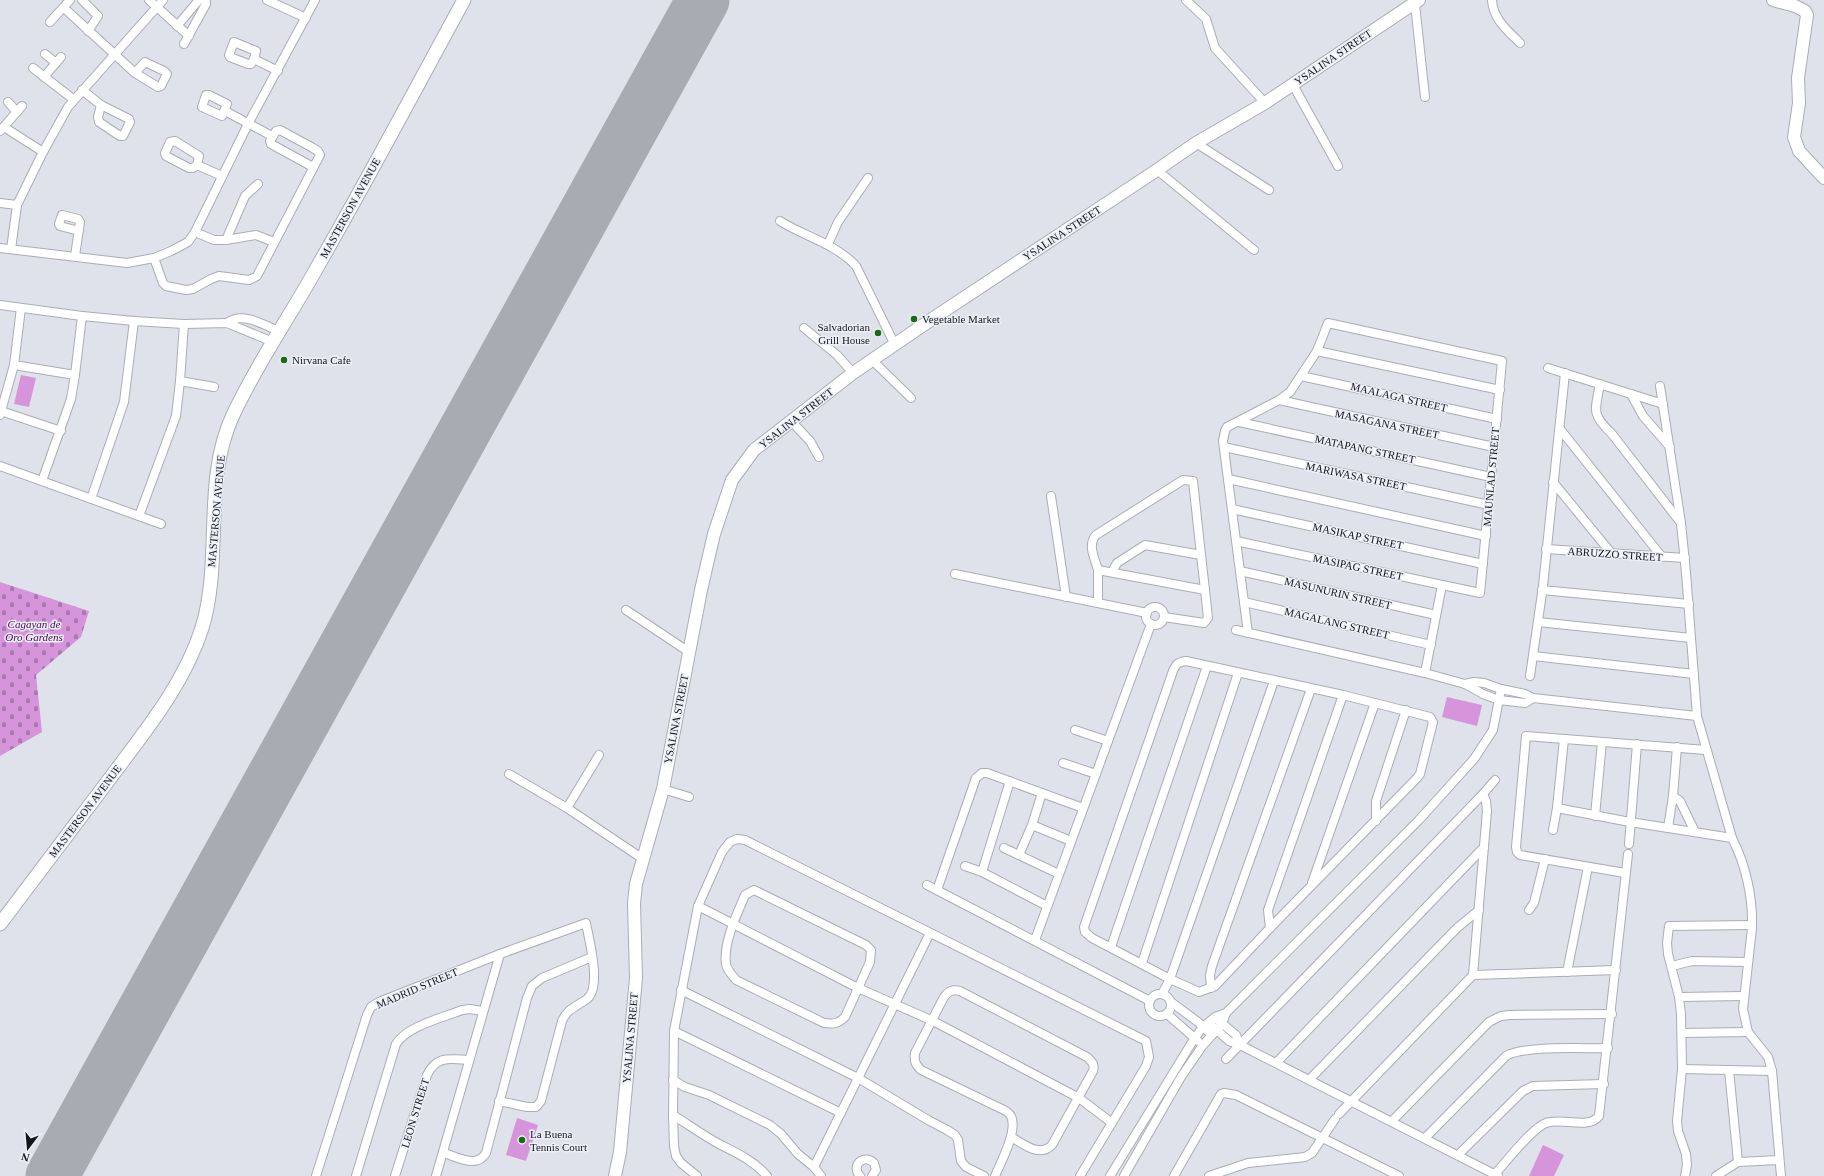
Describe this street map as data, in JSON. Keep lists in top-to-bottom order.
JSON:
{
  "streets": {
    "main road": ["MASTERSON AVENUE"],
    "street": [
      "YSALINA STREET",
      "MAALAGA STREET",
      "MASAGANA STREET",
      "MATAPANG STREET",
      "MARIWASA STREET",
      "MAUNLAD STREET",
      "MASIKAP STREET",
      "ABRUZZO STREET",
      "MASIPAG STREET",
      "MASUNURIN STREET",
      "MAGALANG STREET",
      "MADRID STREET",
      "LEON STREET"
    ]
  },
  "crossings": [
    ["MAALAGA STREET", "MAUNLAD STREET"],
    ["MASAGANA STREET", "MAUNLAD STREET"],
    ["MATAPANG STREET", "MAUNLAD STREET"],
    ["MARIWASA STREET", "MAUNLAD STREET"],
    ["MAUNLAD STREET", "MASIKAP STREET"],
    ["MAUNLAD STREET", "MASIPAG STREET"]
  ],
  "parks": ["Cagayan de Oro Gardens"],
  "places": [
    "Vegetable Market",
    "Salvadorian Grill House",
    "Nirvana Cafe",
    "La Buena Tennis Court"
  ],
  "north": "bottom"
}
